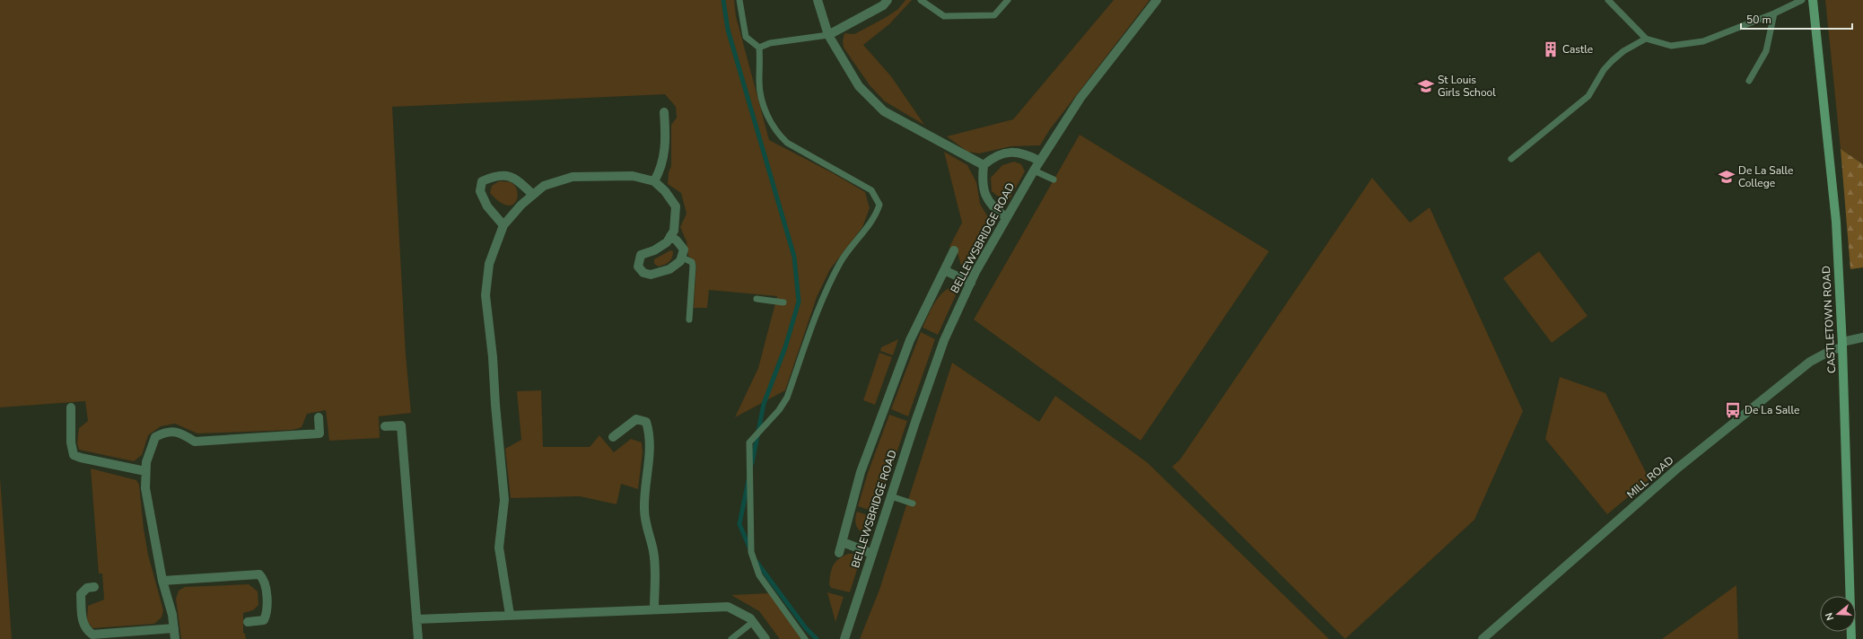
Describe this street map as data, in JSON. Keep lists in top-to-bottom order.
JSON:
{
  "streets": {
    "main road": ["CASTLETOWN ROAD"],
    "street": ["BELLEWSBRIDGE ROAD", "MILL ROAD"]
  },
  "crossings": [
    ["CASTLETOWN ROAD", "MILL ROAD"]
  ],
  "places": {
    "building": ["Castle"],
    "school or university": ["St Louis Girls School", "De La Salle College"],
    "bus stop": ["De La Salle"]
  },
  "scale_bar": "50 m",
  "north": "left"
}
